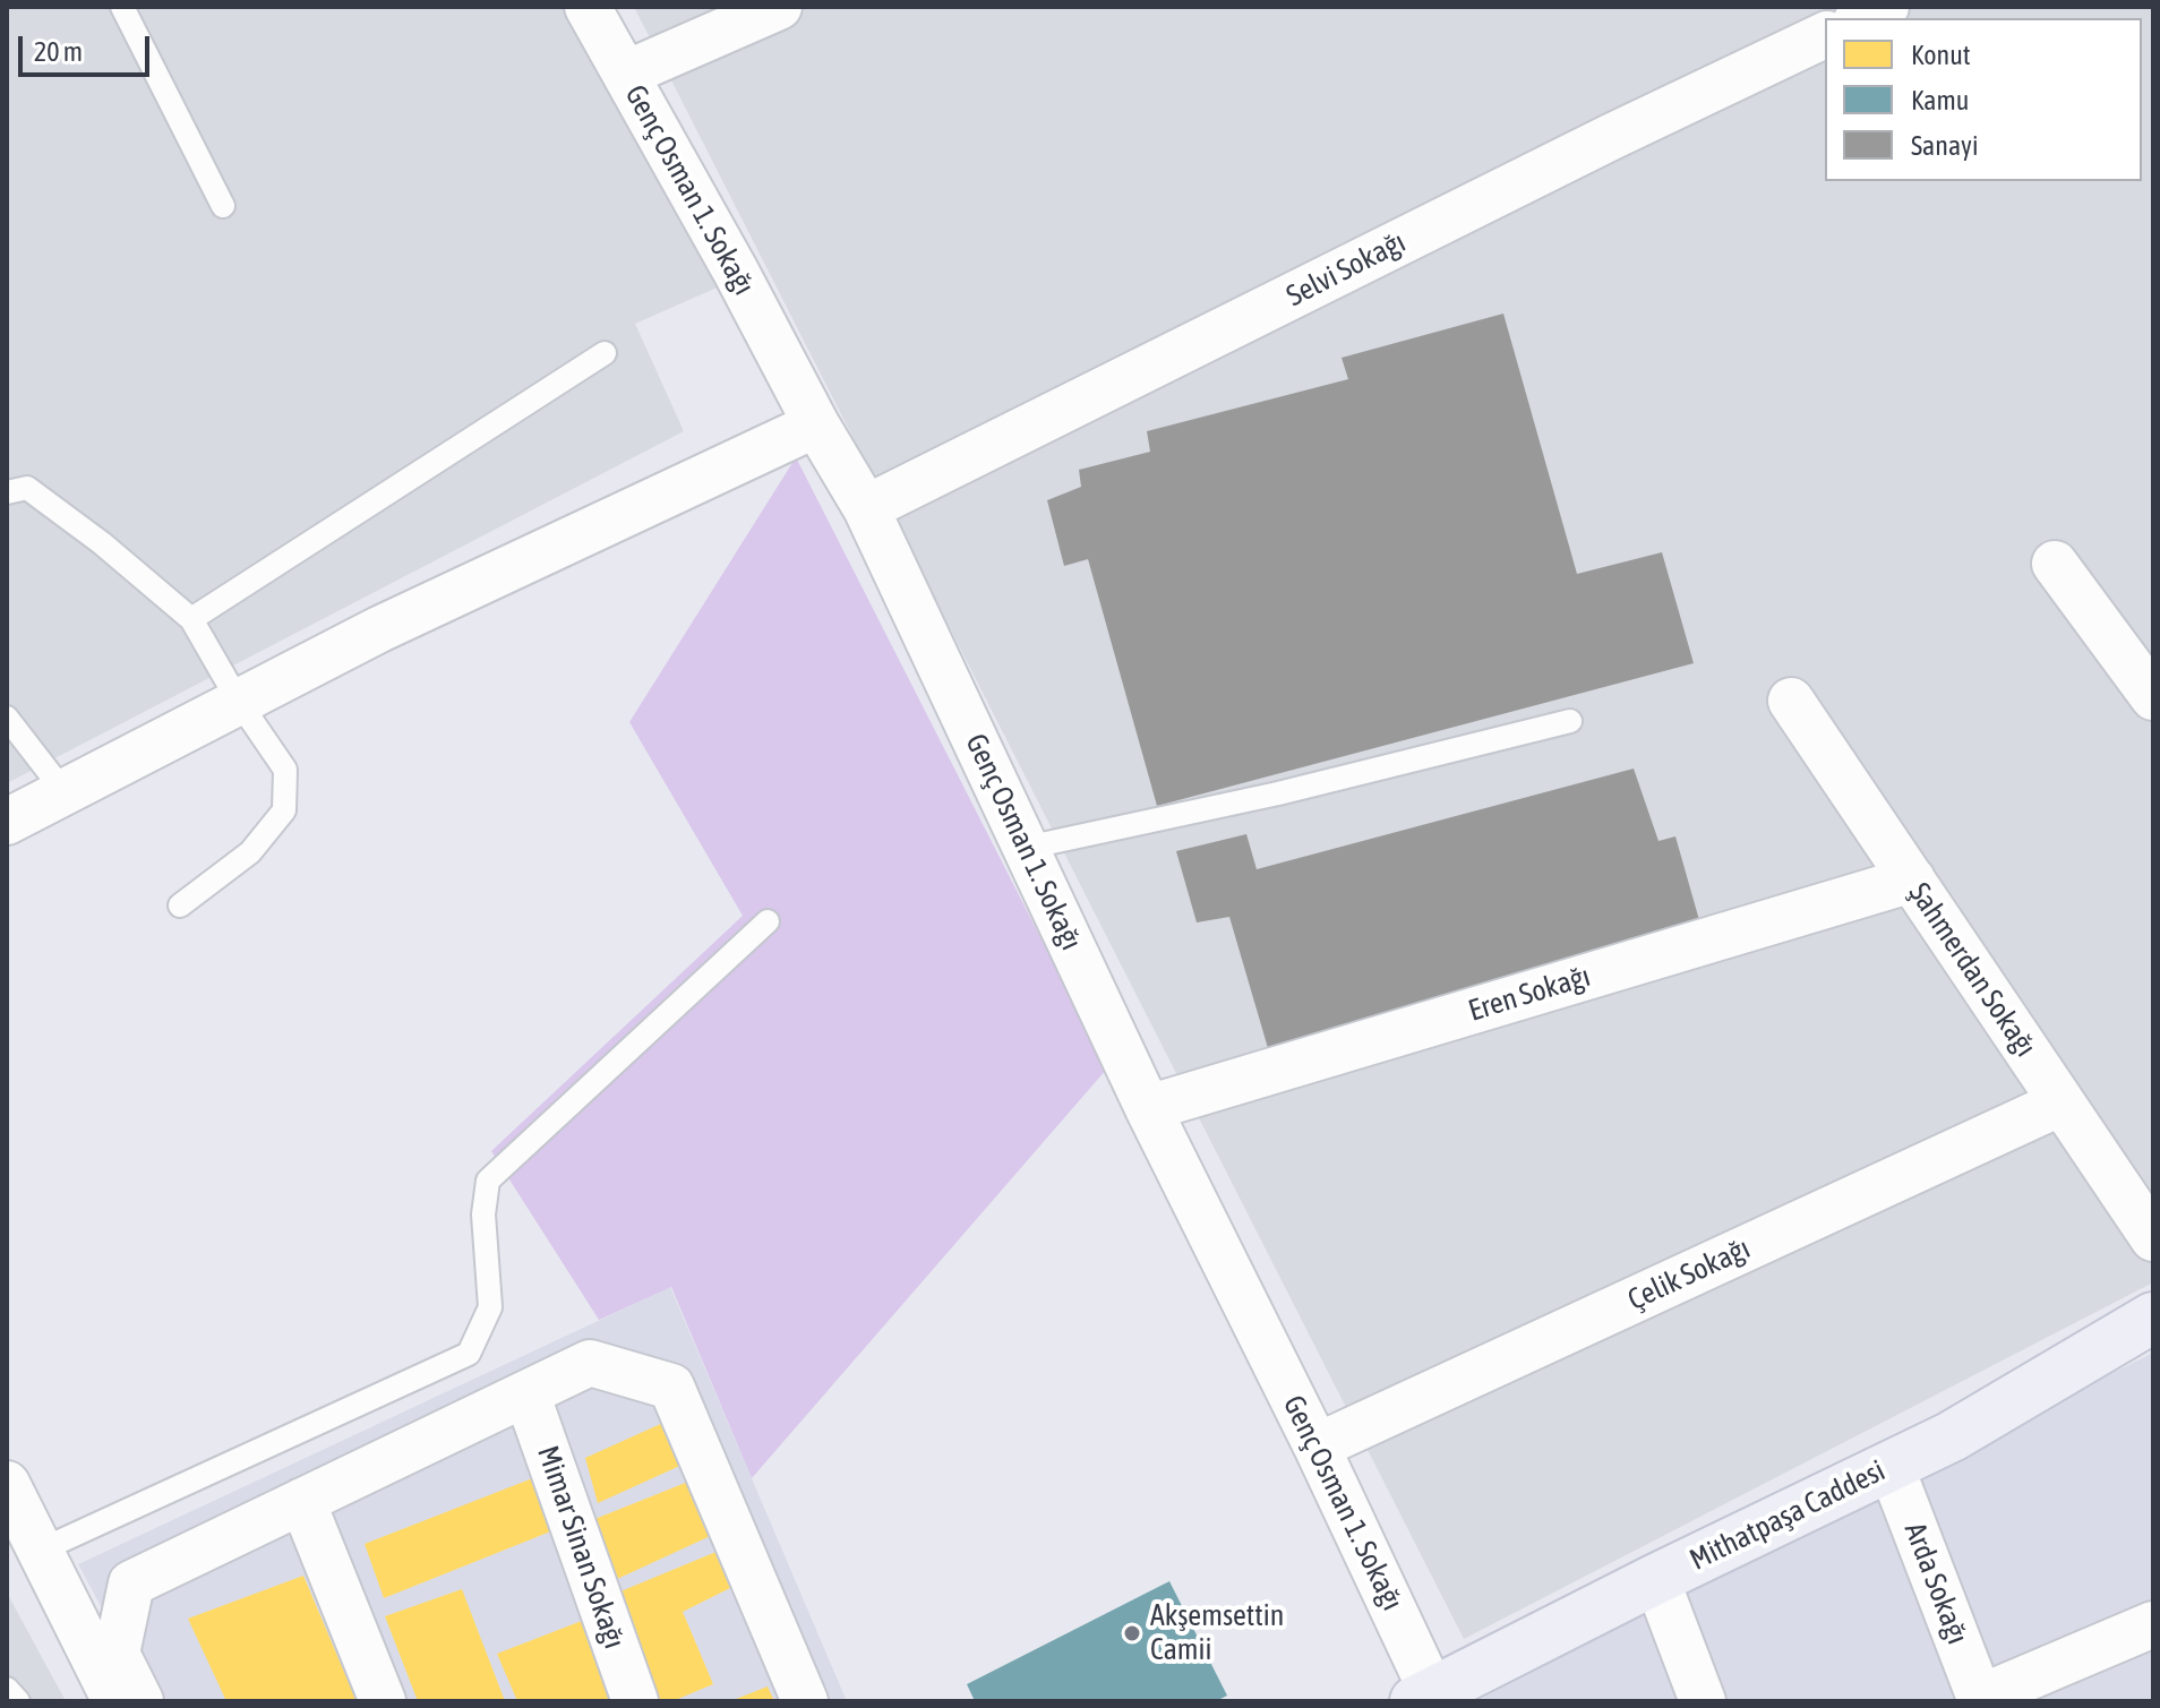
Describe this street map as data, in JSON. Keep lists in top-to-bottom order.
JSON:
{
  "streets": {
    "main road": ["Mithatpaşa Caddesi"],
    "street": [
      "Genç Osman 1. Sokağı",
      "Selvi Sokağı",
      "Şahmerdan Sokağı",
      "Eren Sokağı",
      "Çelik Sokağı",
      "Mimar Sinan Sokağı",
      "Arda Sokağı"
    ]
  },
  "crossings": [
    ["Genç Osman 1. Sokağı", "Selvi Sokağı"],
    ["Genç Osman 1. Sokağı", "Eren Sokağı"],
    ["Genç Osman 1. Sokağı", "Çelik Sokağı"],
    ["Genç Osman 1. Sokağı", "Mithatpaşa Caddesi"],
    ["Şahmerdan Sokağı", "Eren Sokağı"],
    ["Şahmerdan Sokağı", "Çelik Sokağı"],
    ["Mithatpaşa Caddesi", "Arda Sokağı"]
  ],
  "places": ["Akşemsettin Camii"],
  "legend": ["Konut", "Kamu", "Sanayi"],
  "scale_bar": "20 m"
}
